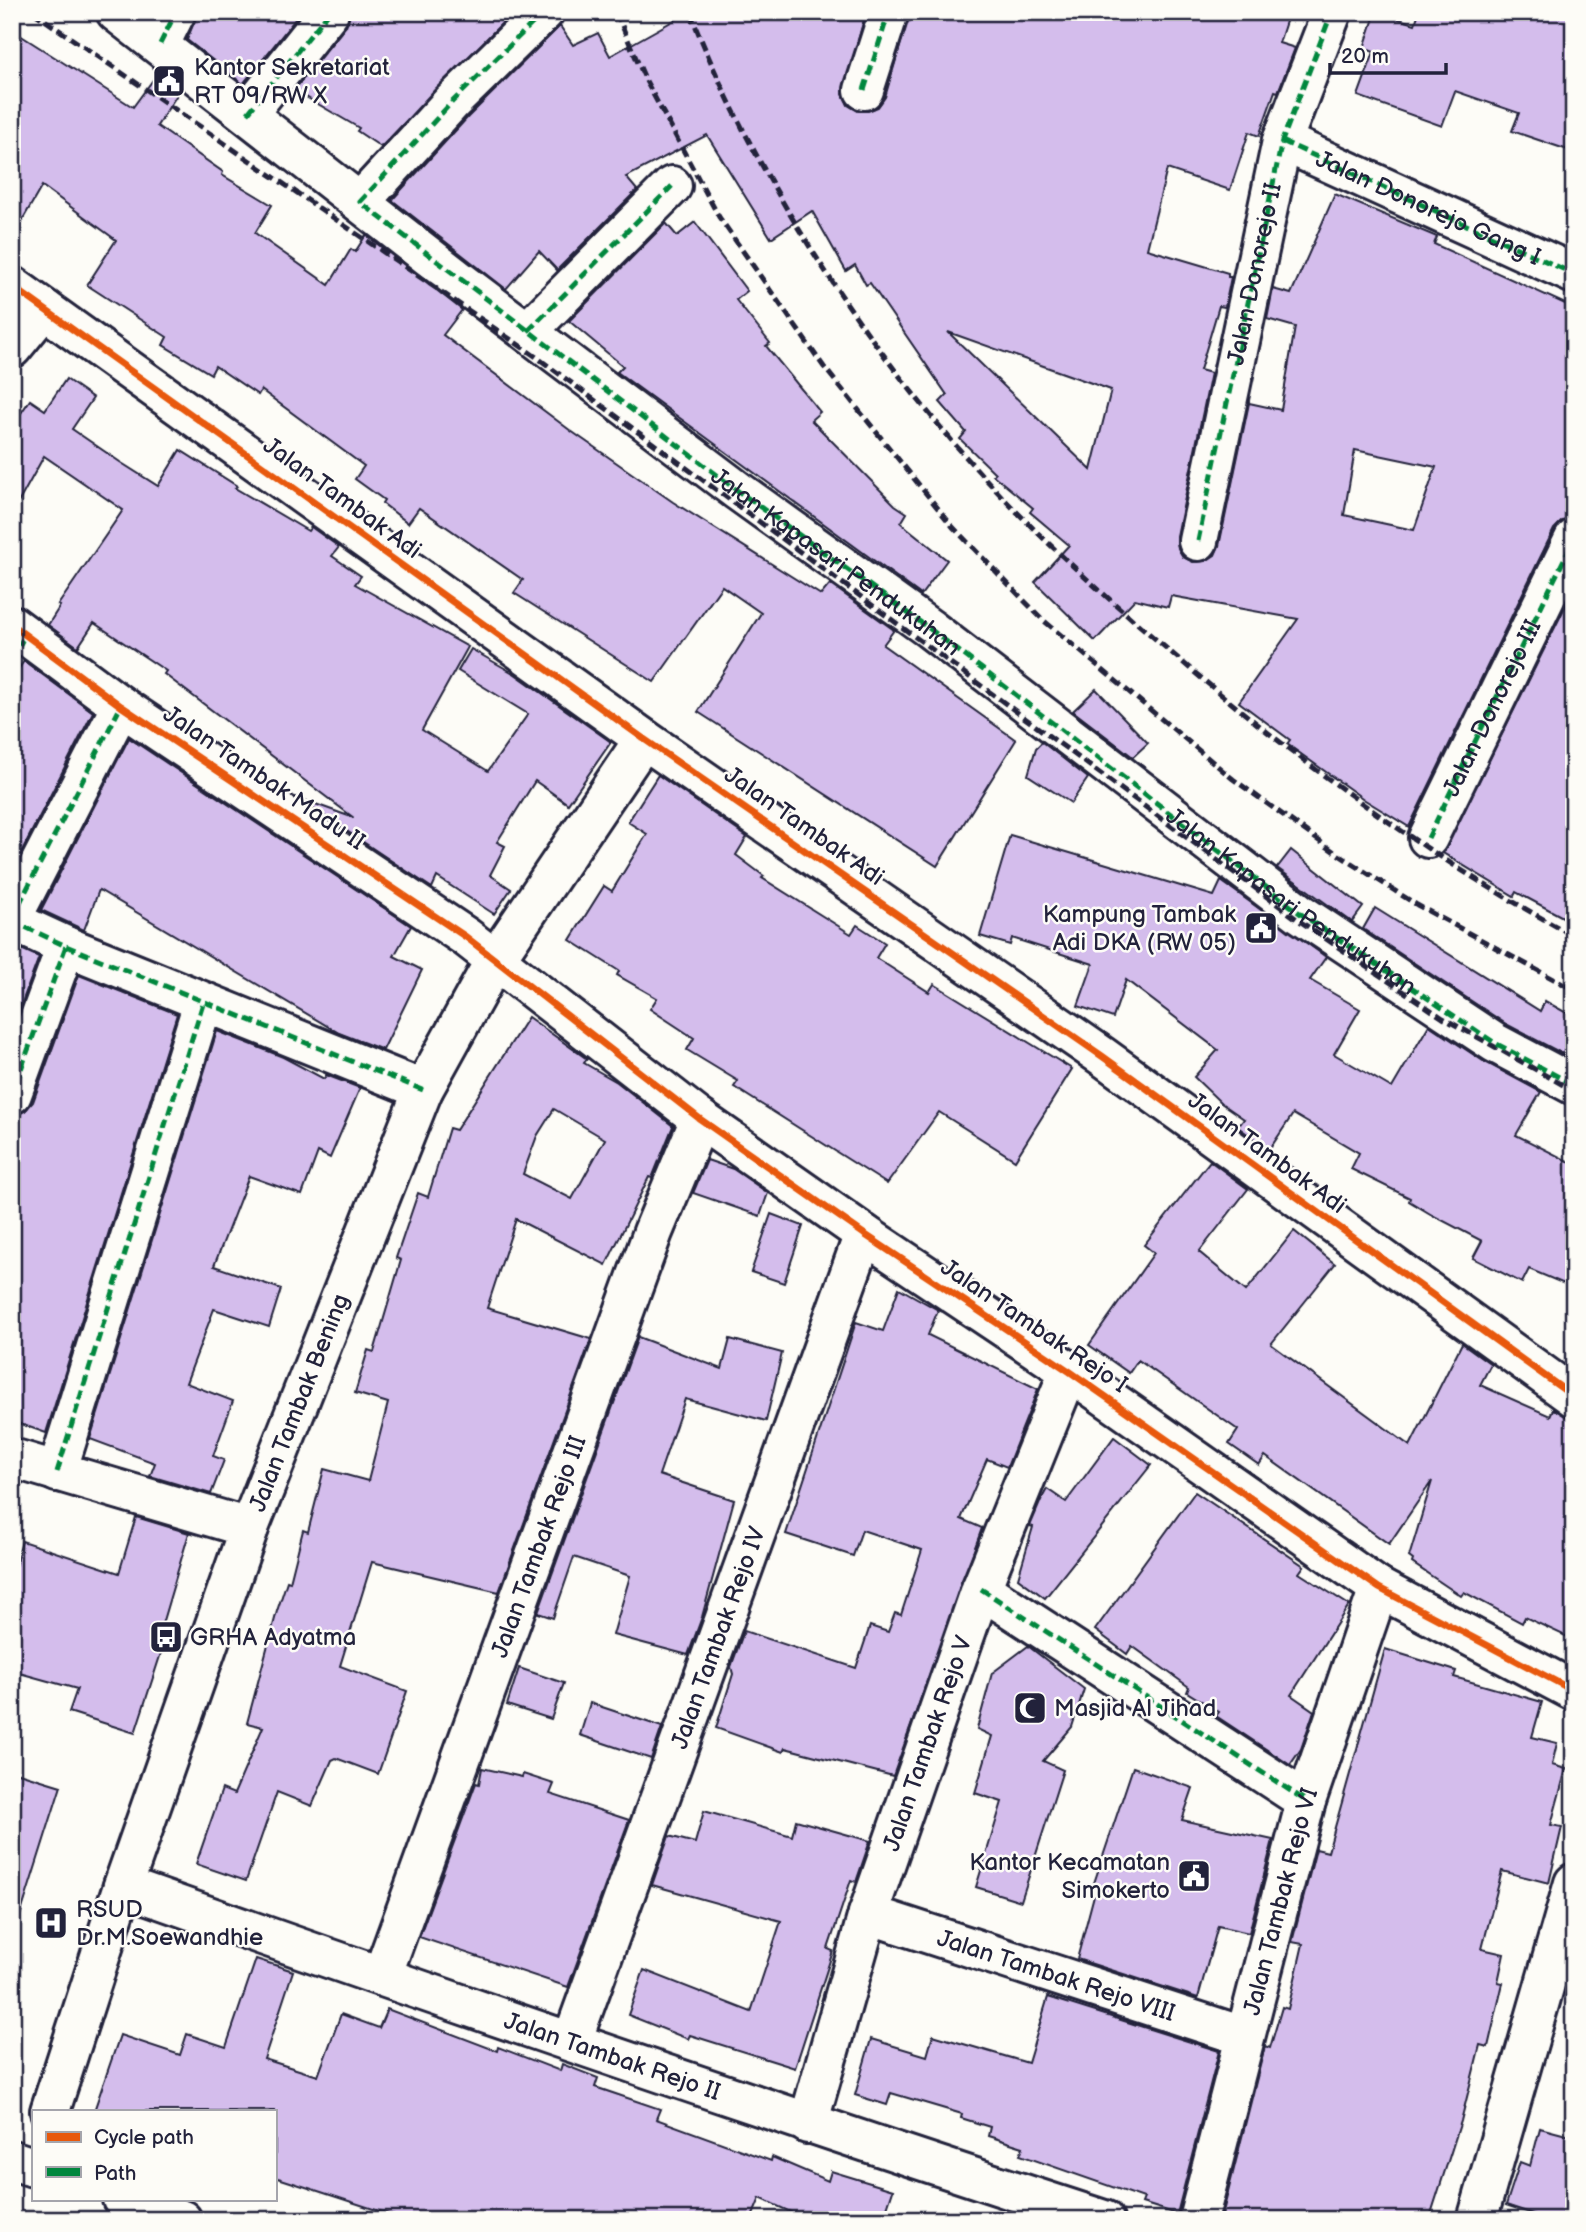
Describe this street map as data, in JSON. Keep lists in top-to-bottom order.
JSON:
{
  "streets": {
    "street": [
      "Jalan Donorejo Gang I",
      "Jalan Donorejo II",
      "Jalan Tambak Adi",
      "Jalan Kapasari Pendukuhan",
      "Jalan Donorejo III",
      "Jalan Tambak Madu II",
      "Jalan Tambak Rejo I",
      "Jalan Tambak Bening",
      "Jalan Tambak Rejo III",
      "Jalan Tambak Rejo IV",
      "Jalan Tambak Rejo V",
      "Jalan Tambak Rejo VI",
      "Jalan Tambak Rejo VIII",
      "Jalan Tambak Rejo II"
    ]
  },
  "crossings": [
    ["Jalan Donorejo Gang I", "Jalan Donorejo II"],
    ["Jalan Tambak Adi", "Jalan Tambak Bening"],
    ["Jalan Tambak Madu II", "Jalan Tambak Rejo I"],
    ["Jalan Tambak Madu II", "Jalan Tambak Bening"],
    ["Jalan Tambak Rejo I", "Jalan Tambak Bening"],
    ["Jalan Tambak Rejo I", "Jalan Tambak Rejo III"],
    ["Jalan Tambak Rejo I", "Jalan Tambak Rejo IV"],
    ["Jalan Tambak Rejo I", "Jalan Tambak Rejo V"],
    ["Jalan Tambak Rejo I", "Jalan Tambak Rejo VI"],
    ["Jalan Tambak Bening", "Jalan Tambak Rejo II"],
    ["Jalan Tambak Rejo III", "Jalan Tambak Rejo II"],
    ["Jalan Tambak Rejo IV", "Jalan Tambak Rejo II"],
    ["Jalan Tambak Rejo V", "Jalan Tambak Rejo VIII"],
    ["Jalan Tambak Rejo V", "Jalan Tambak Rejo II"],
    ["Jalan Tambak Rejo VI", "Jalan Tambak Rejo VIII"]
  ],
  "places": {
    "public building": ["Kantor Sekretariat RT 09/RW X", "Kampung Tambak Adi DKA (RW 05)", "Kantor Kecamatan Simokerto"],
    "bus stop": ["GRHA Adyatma"],
    "mosque": ["Masjid Al Jihad"],
    "hospital": ["RSUD Dr.M.Soewandhie"]
  },
  "legend": ["Cycle path", "Path"],
  "scale_bar": "20 m"
}
